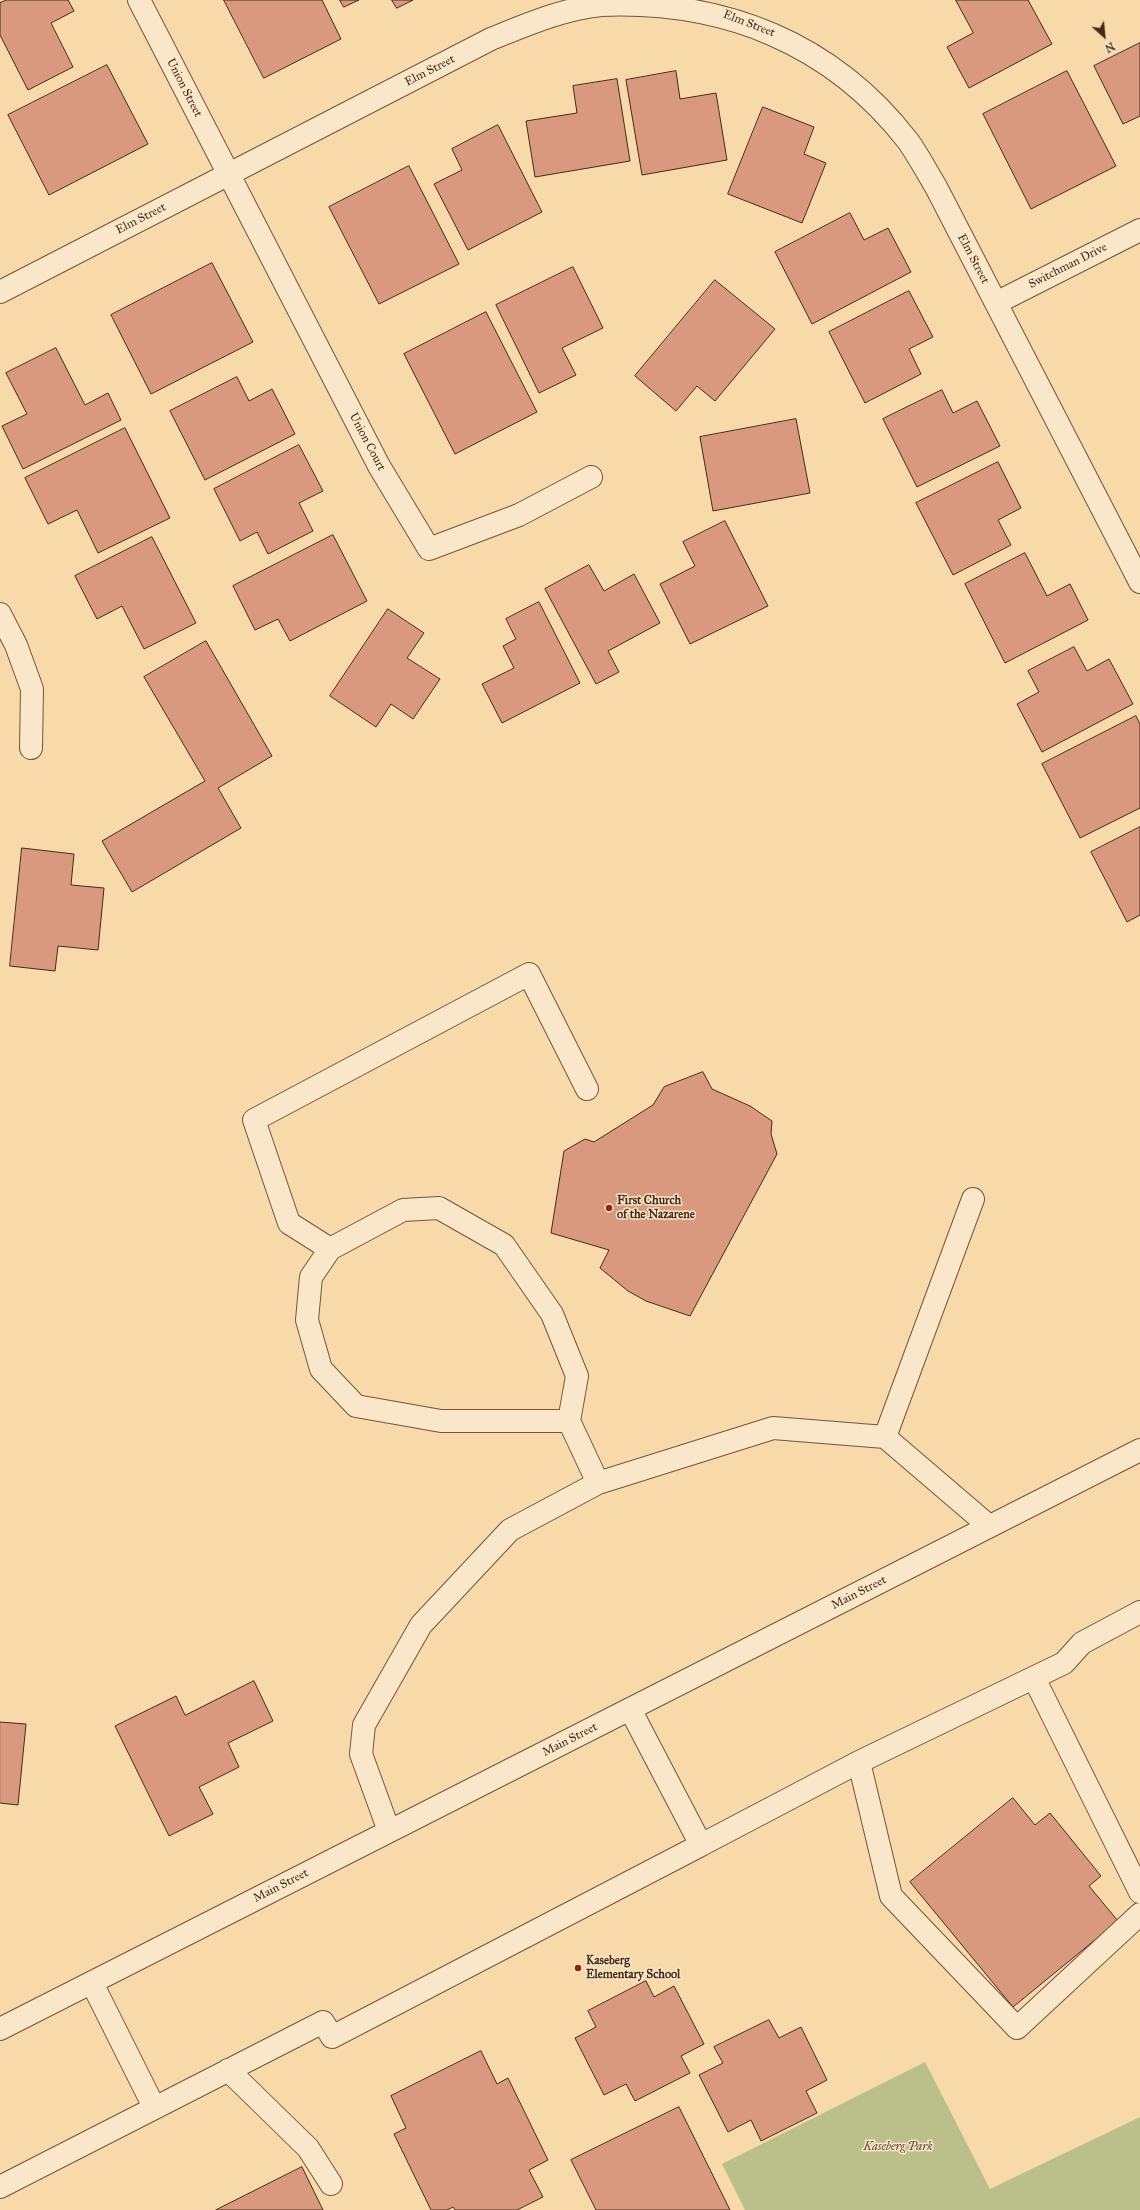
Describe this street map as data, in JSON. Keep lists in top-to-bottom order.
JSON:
{
  "streets": {
    "street": [
      "Elm Street",
      "Union Street",
      "Switchman Drive",
      "Union Court",
      "Main Street"
    ]
  },
  "crossings": [
    ["Elm Street", "Union Street"],
    ["Elm Street", "Switchman Drive"],
    ["Elm Street", "Union Court"],
    ["Union Street", "Union Court"]
  ],
  "parks": ["Kaseberg Park"],
  "places": ["First Church of the Nazarene", "Kaseberg Elementary School"],
  "north": "bottom right"
}
